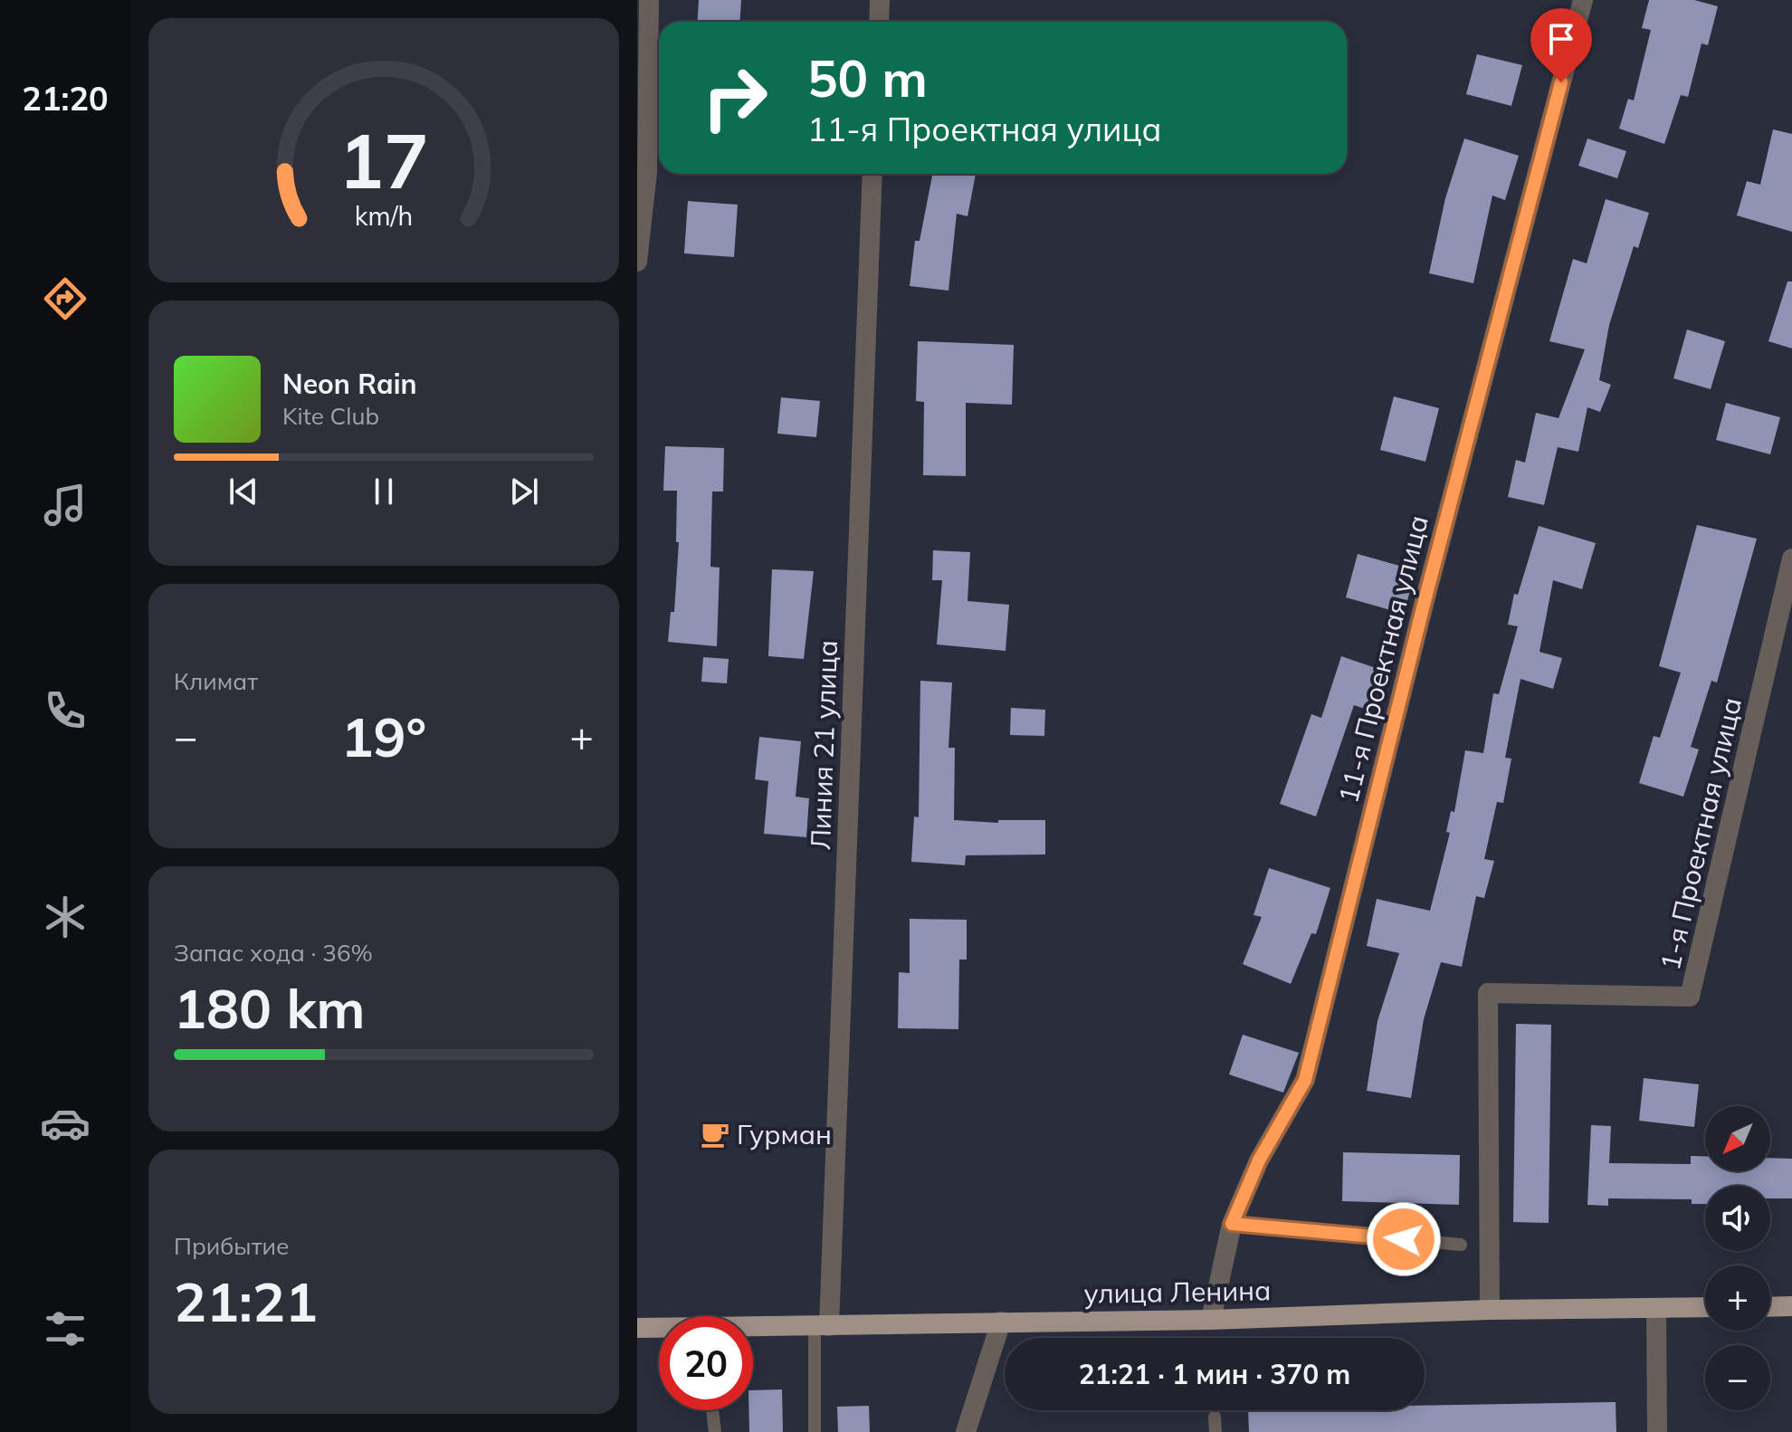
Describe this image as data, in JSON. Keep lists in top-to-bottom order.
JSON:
{
  "streets": {
    "main road": ["улица Ленина"],
    "street": ["11-я Проектная улица", "Линия 21 улица", "1-я Проектная улица"]
  },
  "crossings": [
    ["11-я Проектная улица", "улица Ленина"],
    ["Линия 21 улица", "улица Ленина"],
    ["1-я Проектная улица", "улица Ленина"]
  ],
  "places": {
    "cafe": ["Гурман"]
  },
  "north": "bottom left",
  "page": {
    "tabs": "21:20",
    "turn": ["50 m", "11-я Проектная улица"],
    "song": ["Neon Rain", "Kite Club"],
    "tile": [
      "Климат",
      ["Запас хода · 36%", "180 km"],
      ["Прибытие", "21:21"]
    ],
    "heat": ["−", "19°", "+"],
    "map_buttons": ["+", "−"],
    "limit": "20",
    "trip": "21:21 · 1 мин · 370 m",
    "gauge": ["17", "km/h"]
  }
}
